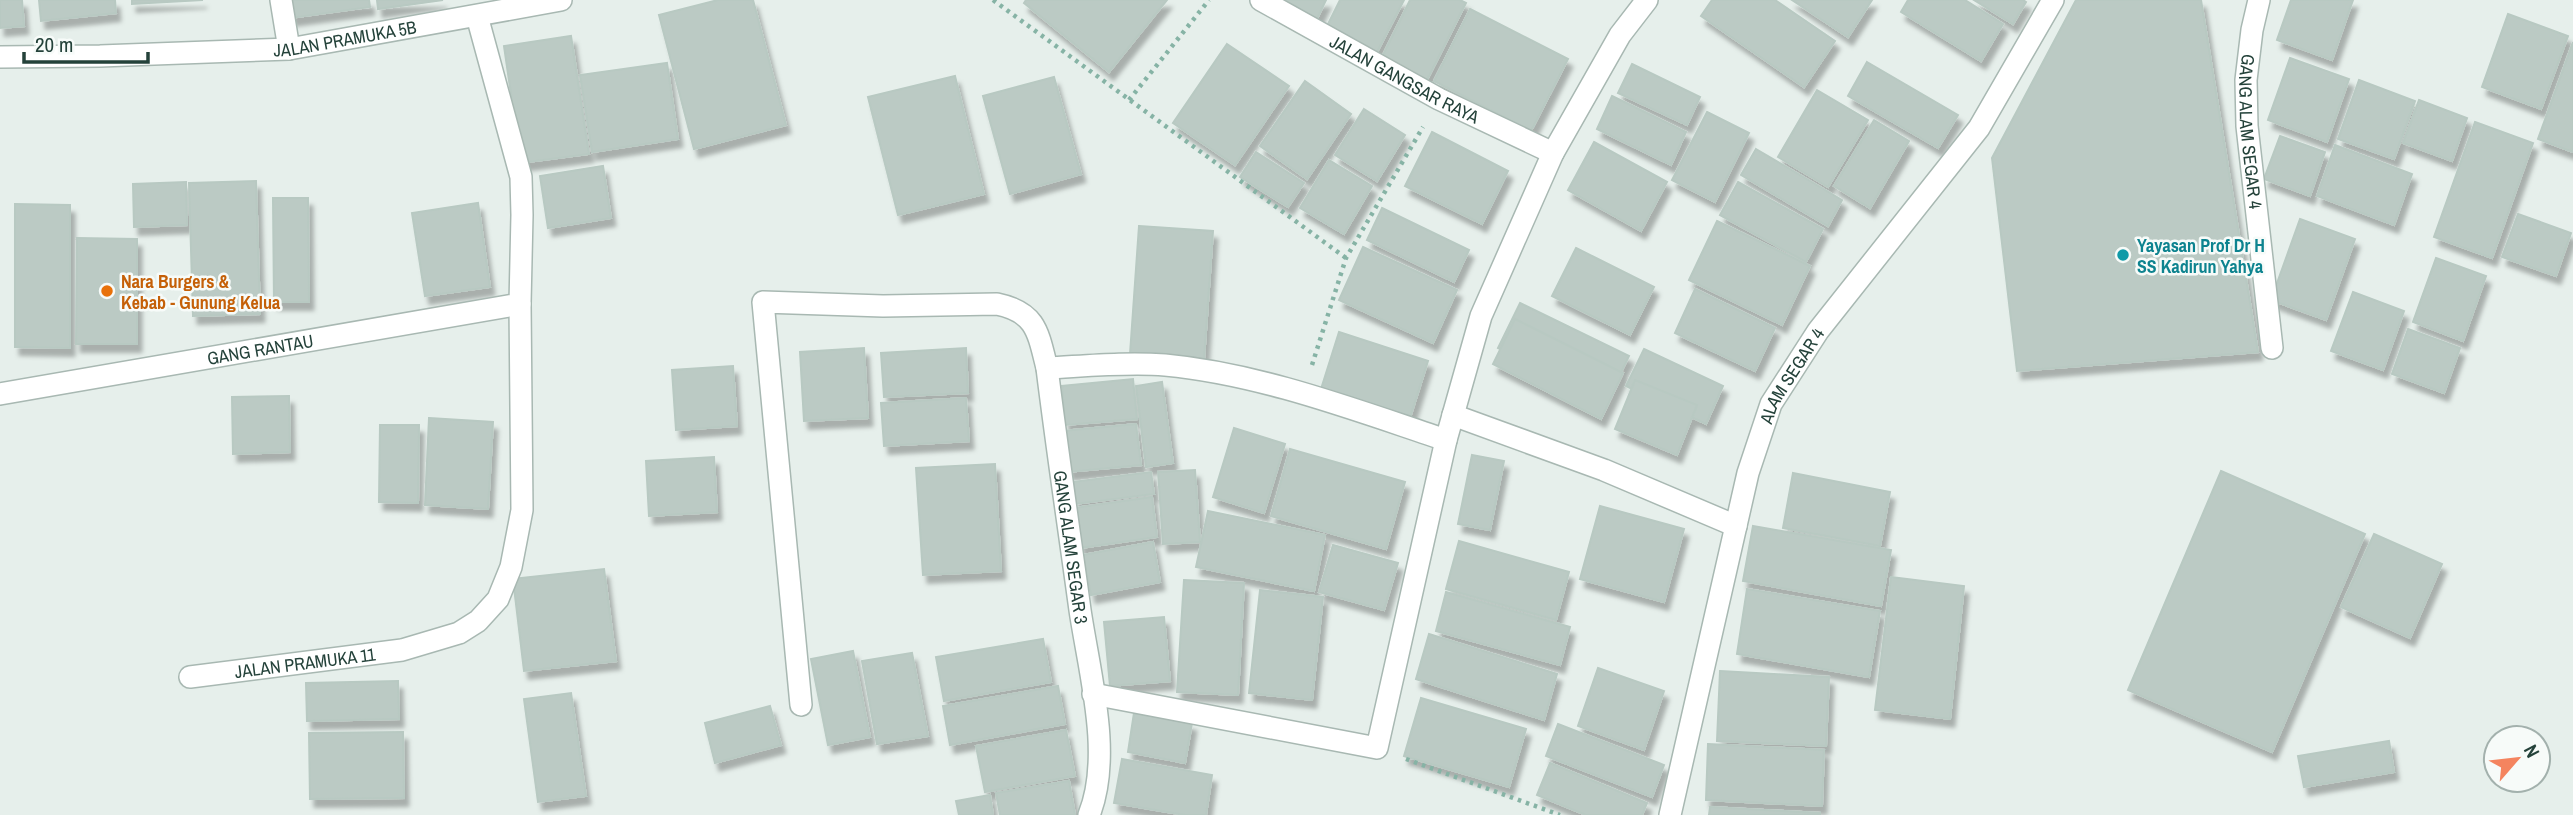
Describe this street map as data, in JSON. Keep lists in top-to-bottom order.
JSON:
{
  "streets": {
    "street": [
      "JALAN PRAMUKA 5B",
      "JALAN GANGSAR RAYA",
      "GANG ALAM SEGAR 4",
      "GANG RANTAU",
      "ALAM SEGAR 4",
      "GANG ALAM SEGAR 3",
      "JALAN PRAMUKA 11"
    ]
  },
  "crossings": [
    ["JALAN PRAMUKA 5B", "JALAN PRAMUKA 11"],
    ["GANG RANTAU", "JALAN PRAMUKA 11"]
  ],
  "places": ["Yayasan Prof Dr H SS Kadirun Yahya", "Nara Burgers & Kebab - Gunung Kelua"],
  "scale_bar": "20 m",
  "north": "top right"
}
